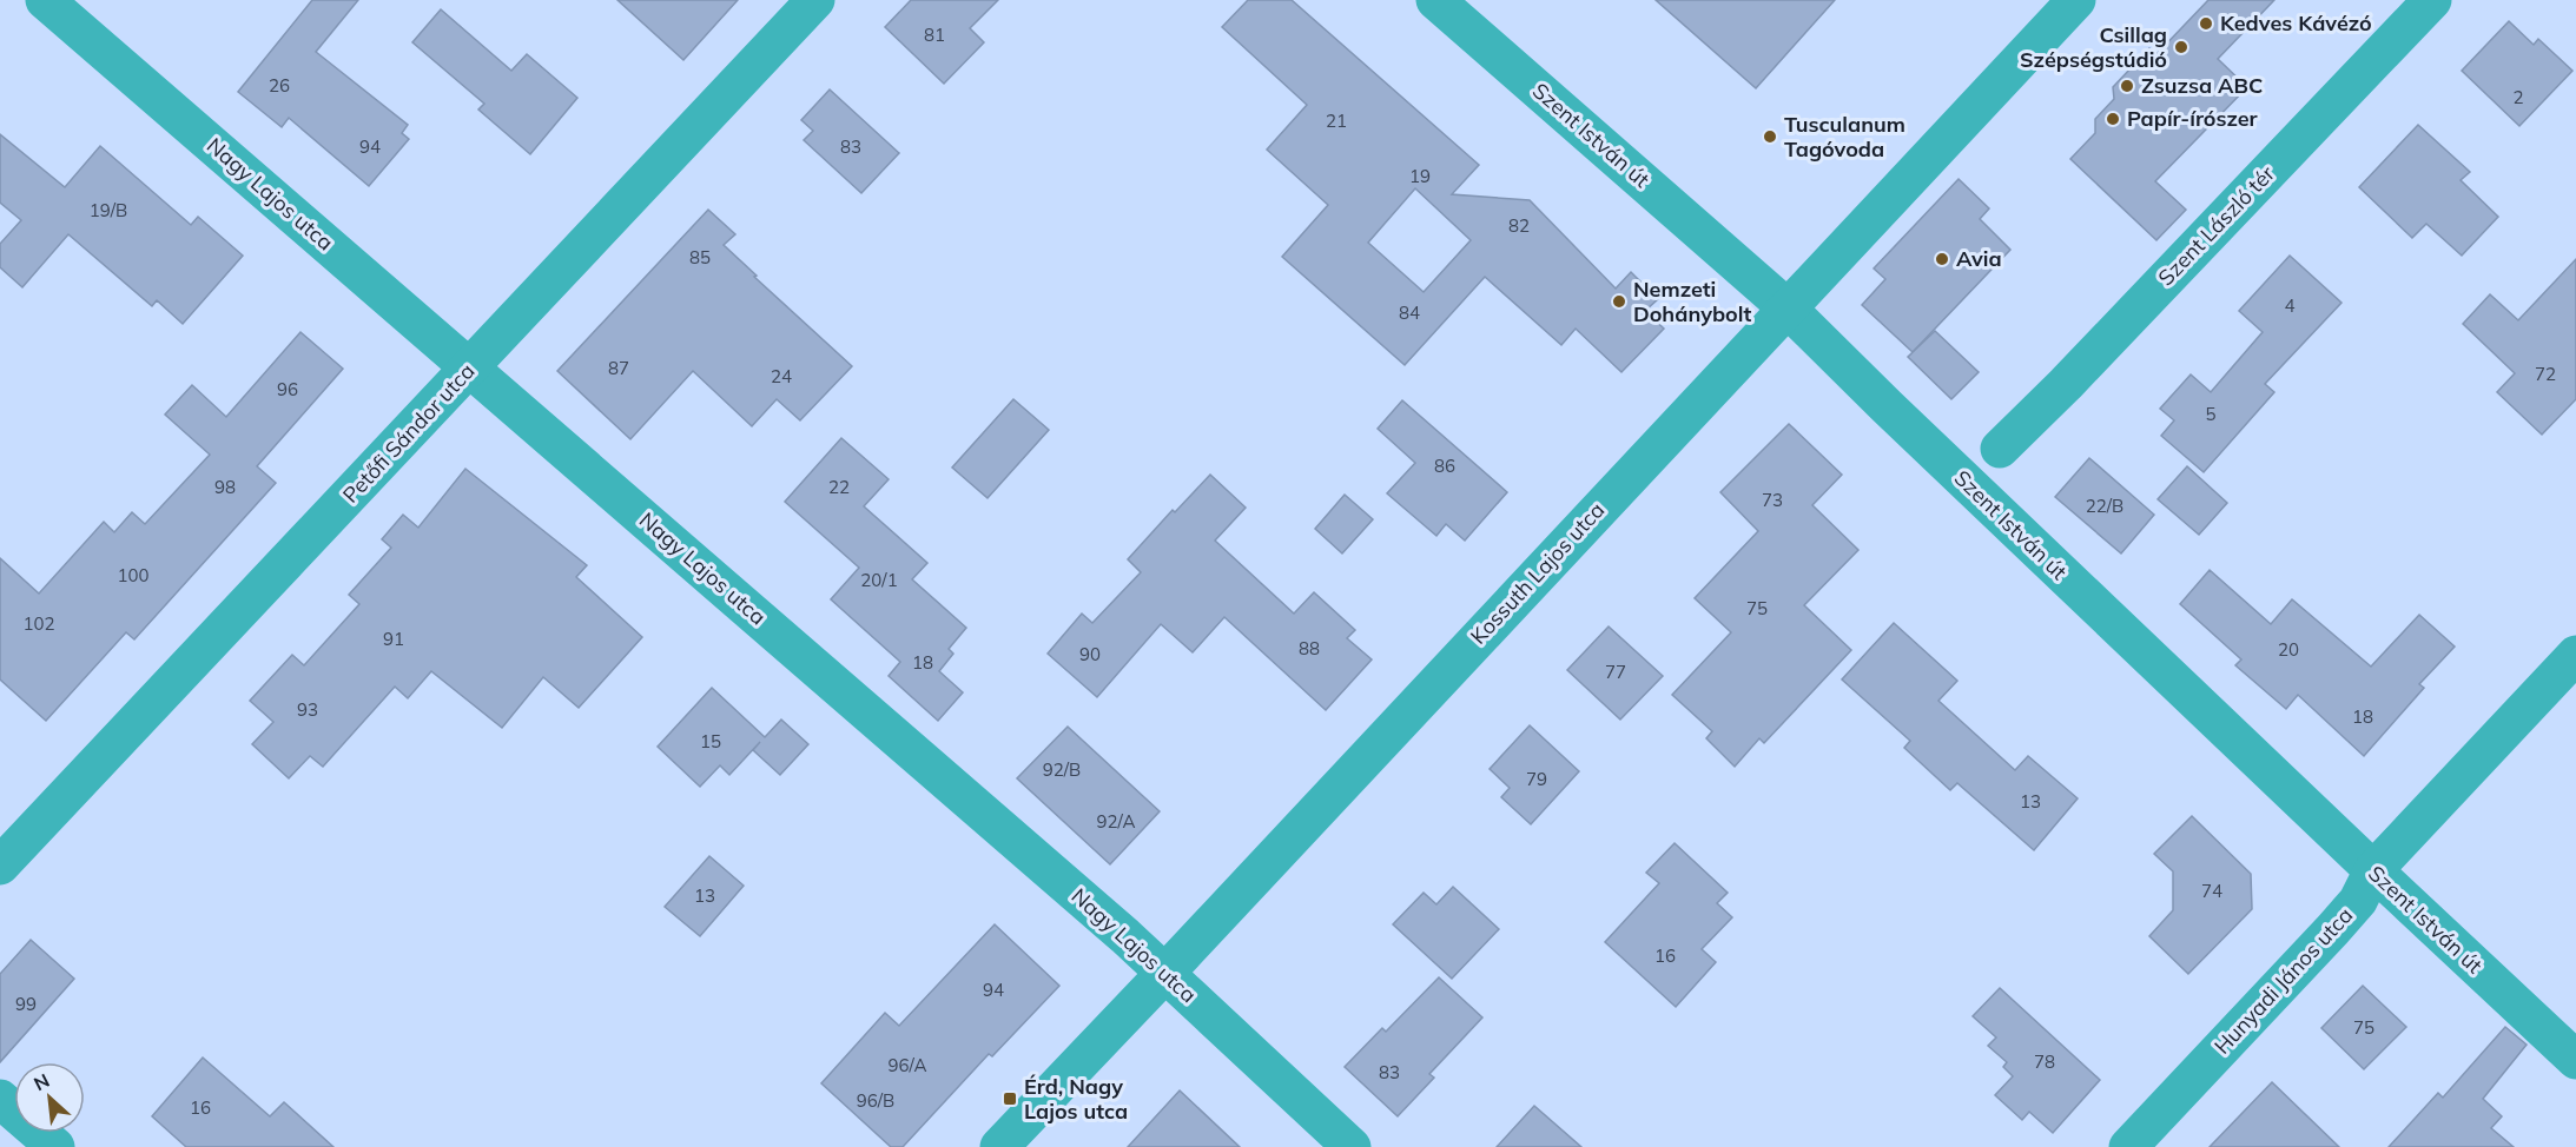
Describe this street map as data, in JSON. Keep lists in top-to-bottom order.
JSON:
{
  "streets": {
    "street": [
      "Szent István út",
      "Nagy Lajos utca",
      "Szent László tér",
      "Petőfi Sándor utca",
      "Kossuth Lajos utca",
      "Hunyadi János utca"
    ]
  },
  "crossings": [
    ["Szent István út", "Kossuth Lajos utca"],
    ["Szent István út", "Hunyadi János utca"],
    ["Nagy Lajos utca", "Petőfi Sándor utca"],
    ["Nagy Lajos utca", "Kossuth Lajos utca"]
  ],
  "places": {
    "other": [
      "Kedves Kávézó",
      "Csillag Szépségstúdió",
      "Zsuzsa ABC",
      "Papír-írószer",
      "Tusculanum Tagóvoda",
      "Avia",
      "Nemzeti Dohánybolt"
    ],
    "transit": ["Érd, Nagy Lajos utca"]
  },
  "house_numbers": [
    "81",
    "26",
    "2",
    "21",
    "94",
    "83",
    "19",
    "19/B",
    "82",
    "85",
    "4",
    "84",
    "87",
    "72",
    "24",
    "96",
    "5",
    "86",
    "98",
    "22",
    "73",
    "22/B",
    "100",
    "20/1",
    "75",
    "102",
    "91",
    "88",
    "20",
    "90",
    "18",
    "77",
    "93",
    "18",
    "15",
    "92/B",
    "79",
    "13",
    "92/A",
    "74",
    "13",
    "16",
    "94",
    "99",
    "75",
    "78",
    "96/A",
    "83",
    "96/B",
    "16"
  ],
  "north": "top left"
}
